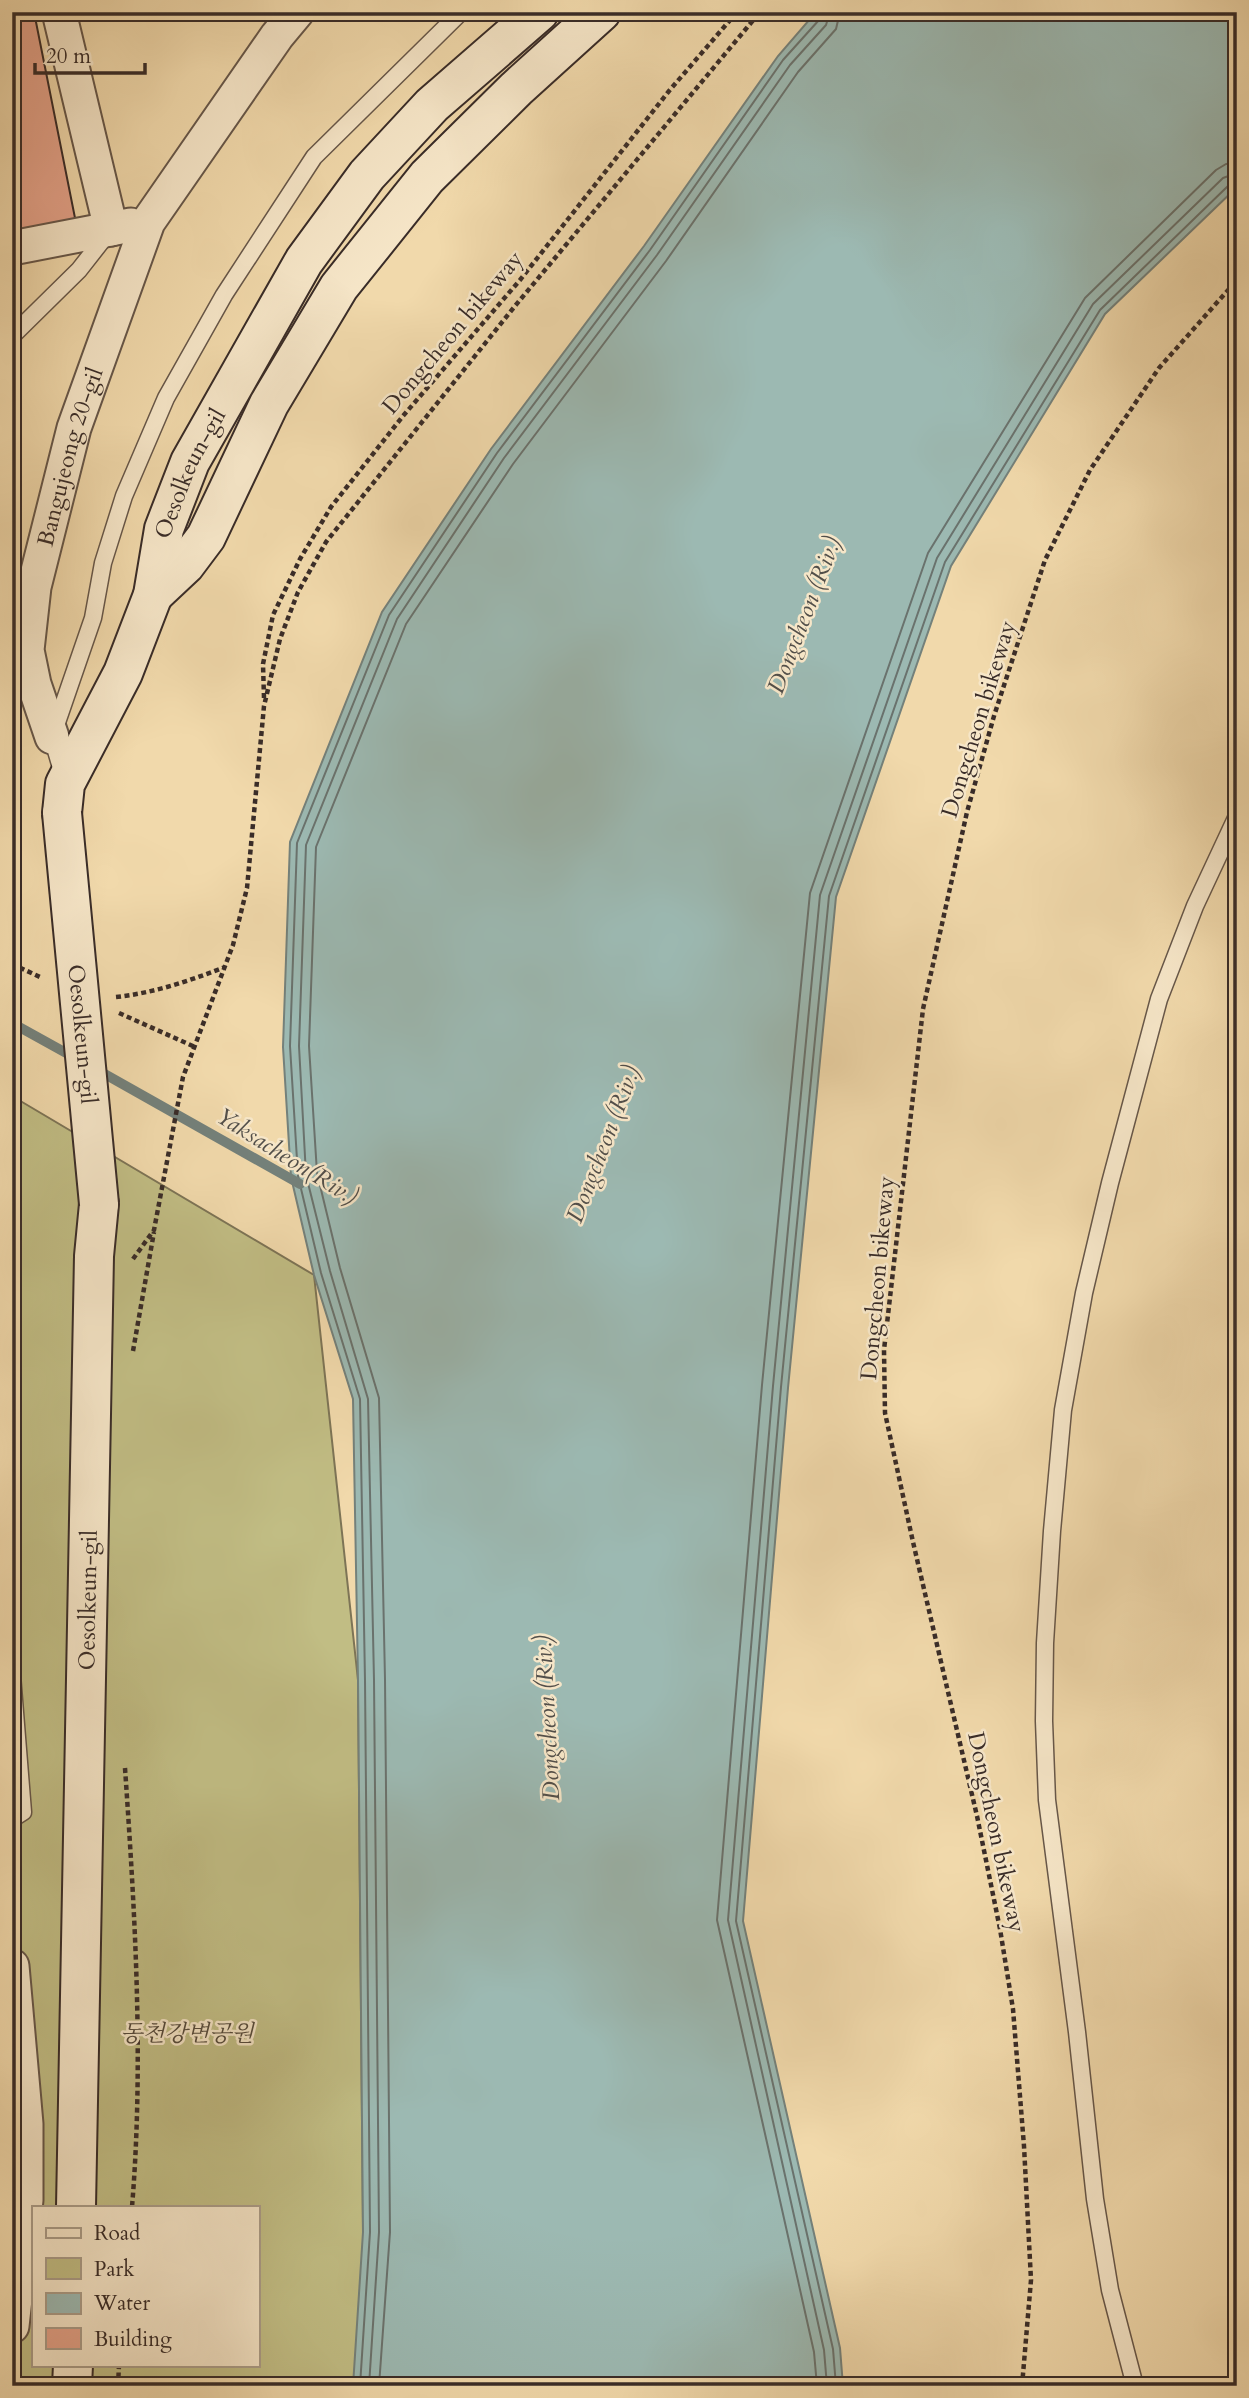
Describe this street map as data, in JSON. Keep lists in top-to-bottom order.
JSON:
{
  "streets": {
    "street": ["Bangujeong 20-gil", "Oesolkeun-gil"],
    "path": ["Dongcheon bikeway"]
  },
  "water": ["Dongcheon (Riv.)", "Yaksacheon(Riv.)"],
  "parks": ["동천강변공원"],
  "legend": [
    "Road",
    "Park",
    "Water",
    "Building"
  ],
  "scale_bar": "20 m"
}
